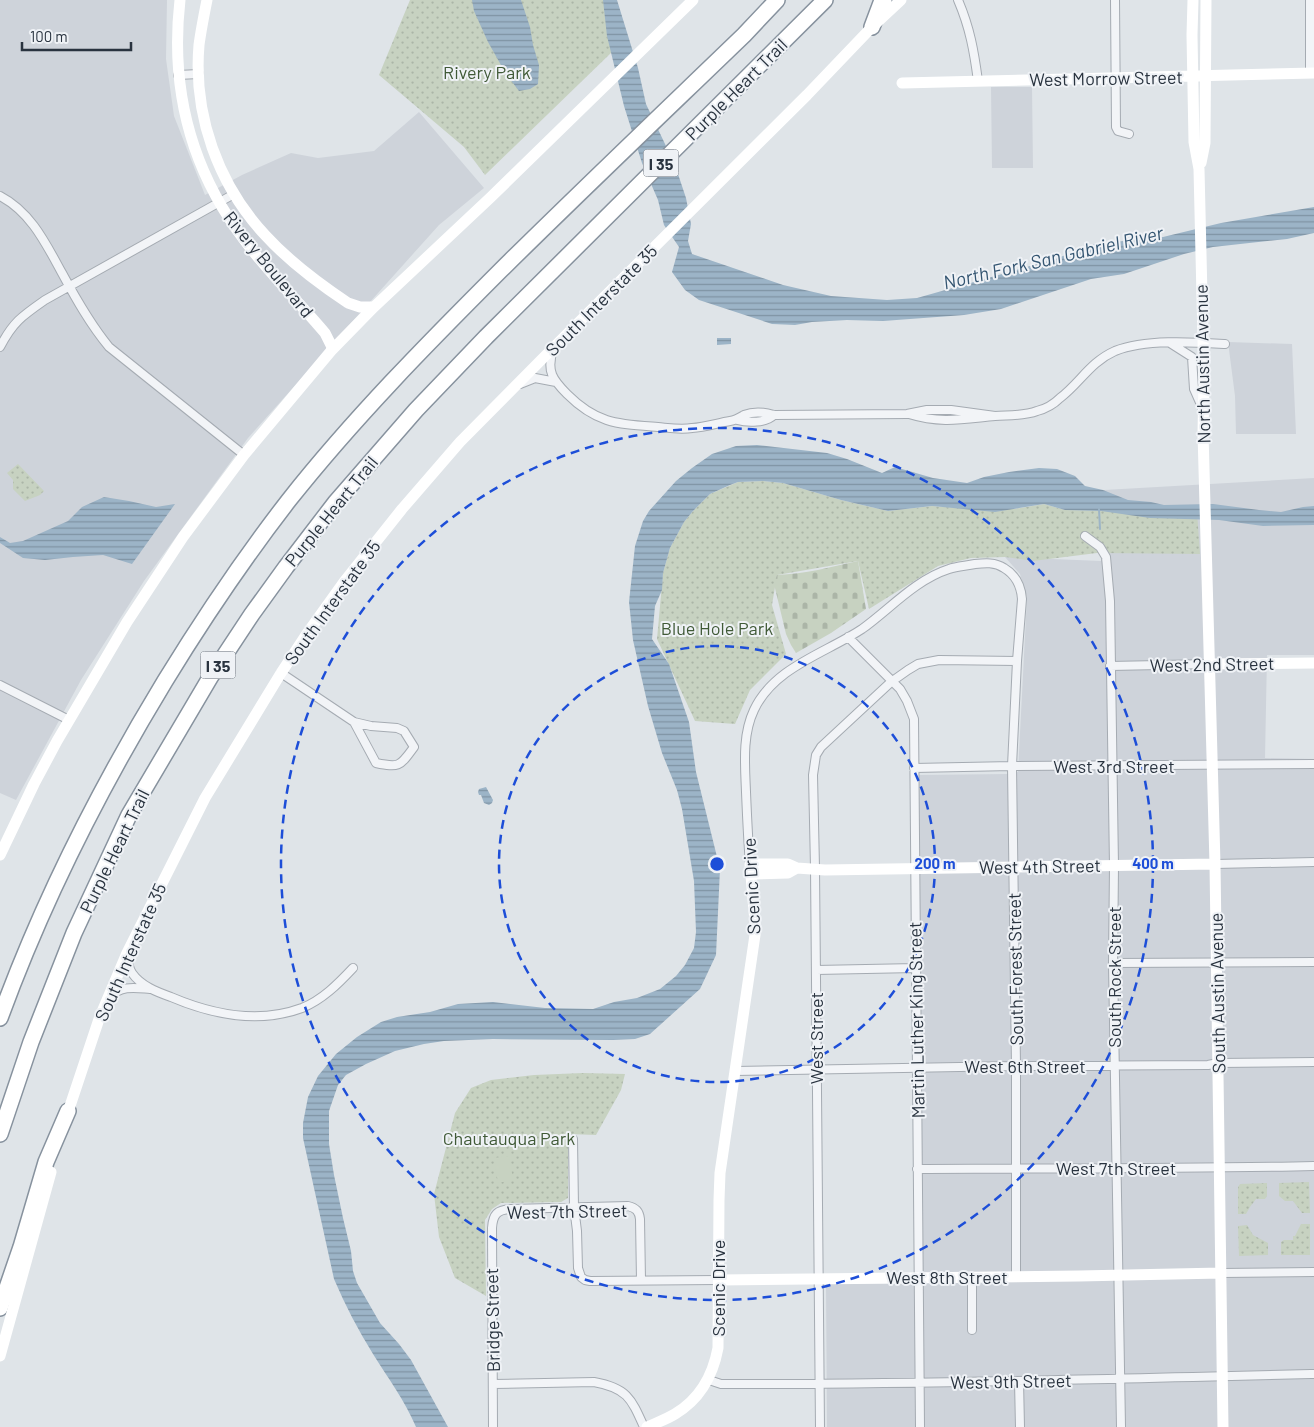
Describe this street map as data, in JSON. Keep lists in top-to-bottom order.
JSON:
{
  "streets": {
    "highway": ["Purple Heart Trail", "I 35"],
    "main road": [
      "West Morrow Street",
      "Rivery Boulevard",
      "South Interstate 35",
      "North Austin Avenue",
      "West 2nd Street",
      "West 4th Street",
      "Scenic Drive",
      "South Austin Avenue",
      "West 8th Street"
    ],
    "street": [
      "West 3rd Street",
      "South Forest Street",
      "South Rock Street",
      "Martin Luther King Street",
      "West Street",
      "West 6th Street",
      "West 7th Street",
      "Bridge Street",
      "West 9th Street"
    ]
  },
  "crossings": [
    ["West Morrow Street", "North Austin Avenue"],
    ["North Austin Avenue", "South Austin Avenue"],
    ["West 2nd Street", "South Rock Street"],
    ["West 2nd Street", "South Austin Avenue"],
    ["West 3rd Street", "South Forest Street"],
    ["West 3rd Street", "South Rock Street"],
    ["West 3rd Street", "South Austin Avenue"],
    ["West 3rd Street", "Martin Luther King Street"],
    ["West 4th Street", "Scenic Drive"],
    ["West 4th Street", "South Forest Street"],
    ["West 4th Street", "South Rock Street"],
    ["West 4th Street", "South Austin Avenue"],
    ["West 4th Street", "Martin Luther King Street"],
    ["West 4th Street", "West Street"],
    ["Scenic Drive", "South Forest Street"],
    ["Scenic Drive", "Martin Luther King Street"],
    ["Scenic Drive", "West 6th Street"],
    ["Scenic Drive", "West 8th Street"],
    ["Scenic Drive", "West 9th Street"],
    ["South Forest Street", "West 6th Street"],
    ["South Forest Street", "West 7th Street"],
    ["South Forest Street", "West 8th Street"],
    ["South Rock Street", "West 6th Street"],
    ["South Rock Street", "West 7th Street"],
    ["South Rock Street", "West 8th Street"],
    ["South Rock Street", "West 9th Street"],
    ["South Austin Avenue", "West 6th Street"],
    ["South Austin Avenue", "West 7th Street"],
    ["South Austin Avenue", "West 8th Street"],
    ["South Austin Avenue", "West 9th Street"],
    ["Martin Luther King Street", "West Street"],
    ["Martin Luther King Street", "West 6th Street"],
    ["Martin Luther King Street", "West 7th Street"],
    ["Martin Luther King Street", "West 8th Street"],
    ["Martin Luther King Street", "West 9th Street"],
    ["West Street", "West 6th Street"],
    ["West Street", "West 8th Street"],
    ["West Street", "West 9th Street"],
    ["West 7th Street", "West 8th Street"],
    ["West 7th Street", "Bridge Street"]
  ],
  "water": ["North Fork San Gabriel River"],
  "parks": ["Rivery Park", "Blue Hole Park", "Chautauqua Park"],
  "scale_bar": "100 m",
  "rings": ["200 m", "400 m"]
}
